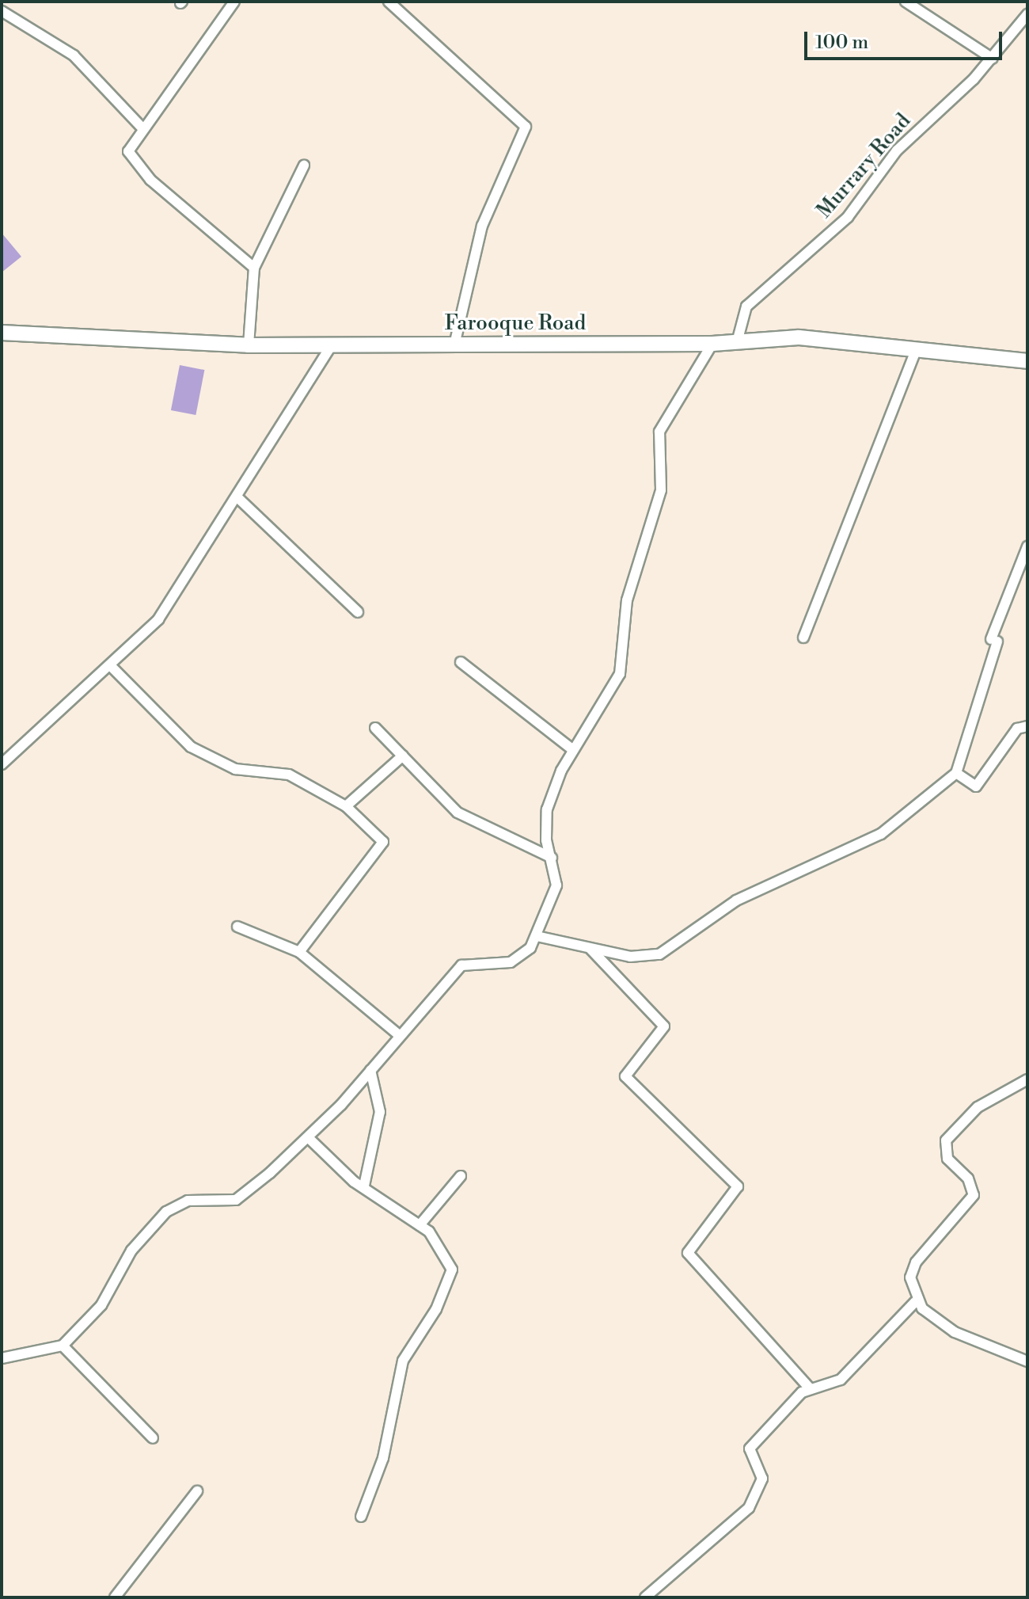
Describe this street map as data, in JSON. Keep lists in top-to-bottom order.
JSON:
{
  "streets": {
    "main road": ["Farooque Road"],
    "street": ["Murrary Road"]
  },
  "crossings": [
    ["Murrary Road", "Farooque Road"]
  ],
  "scale_bar": "100 m"
}
